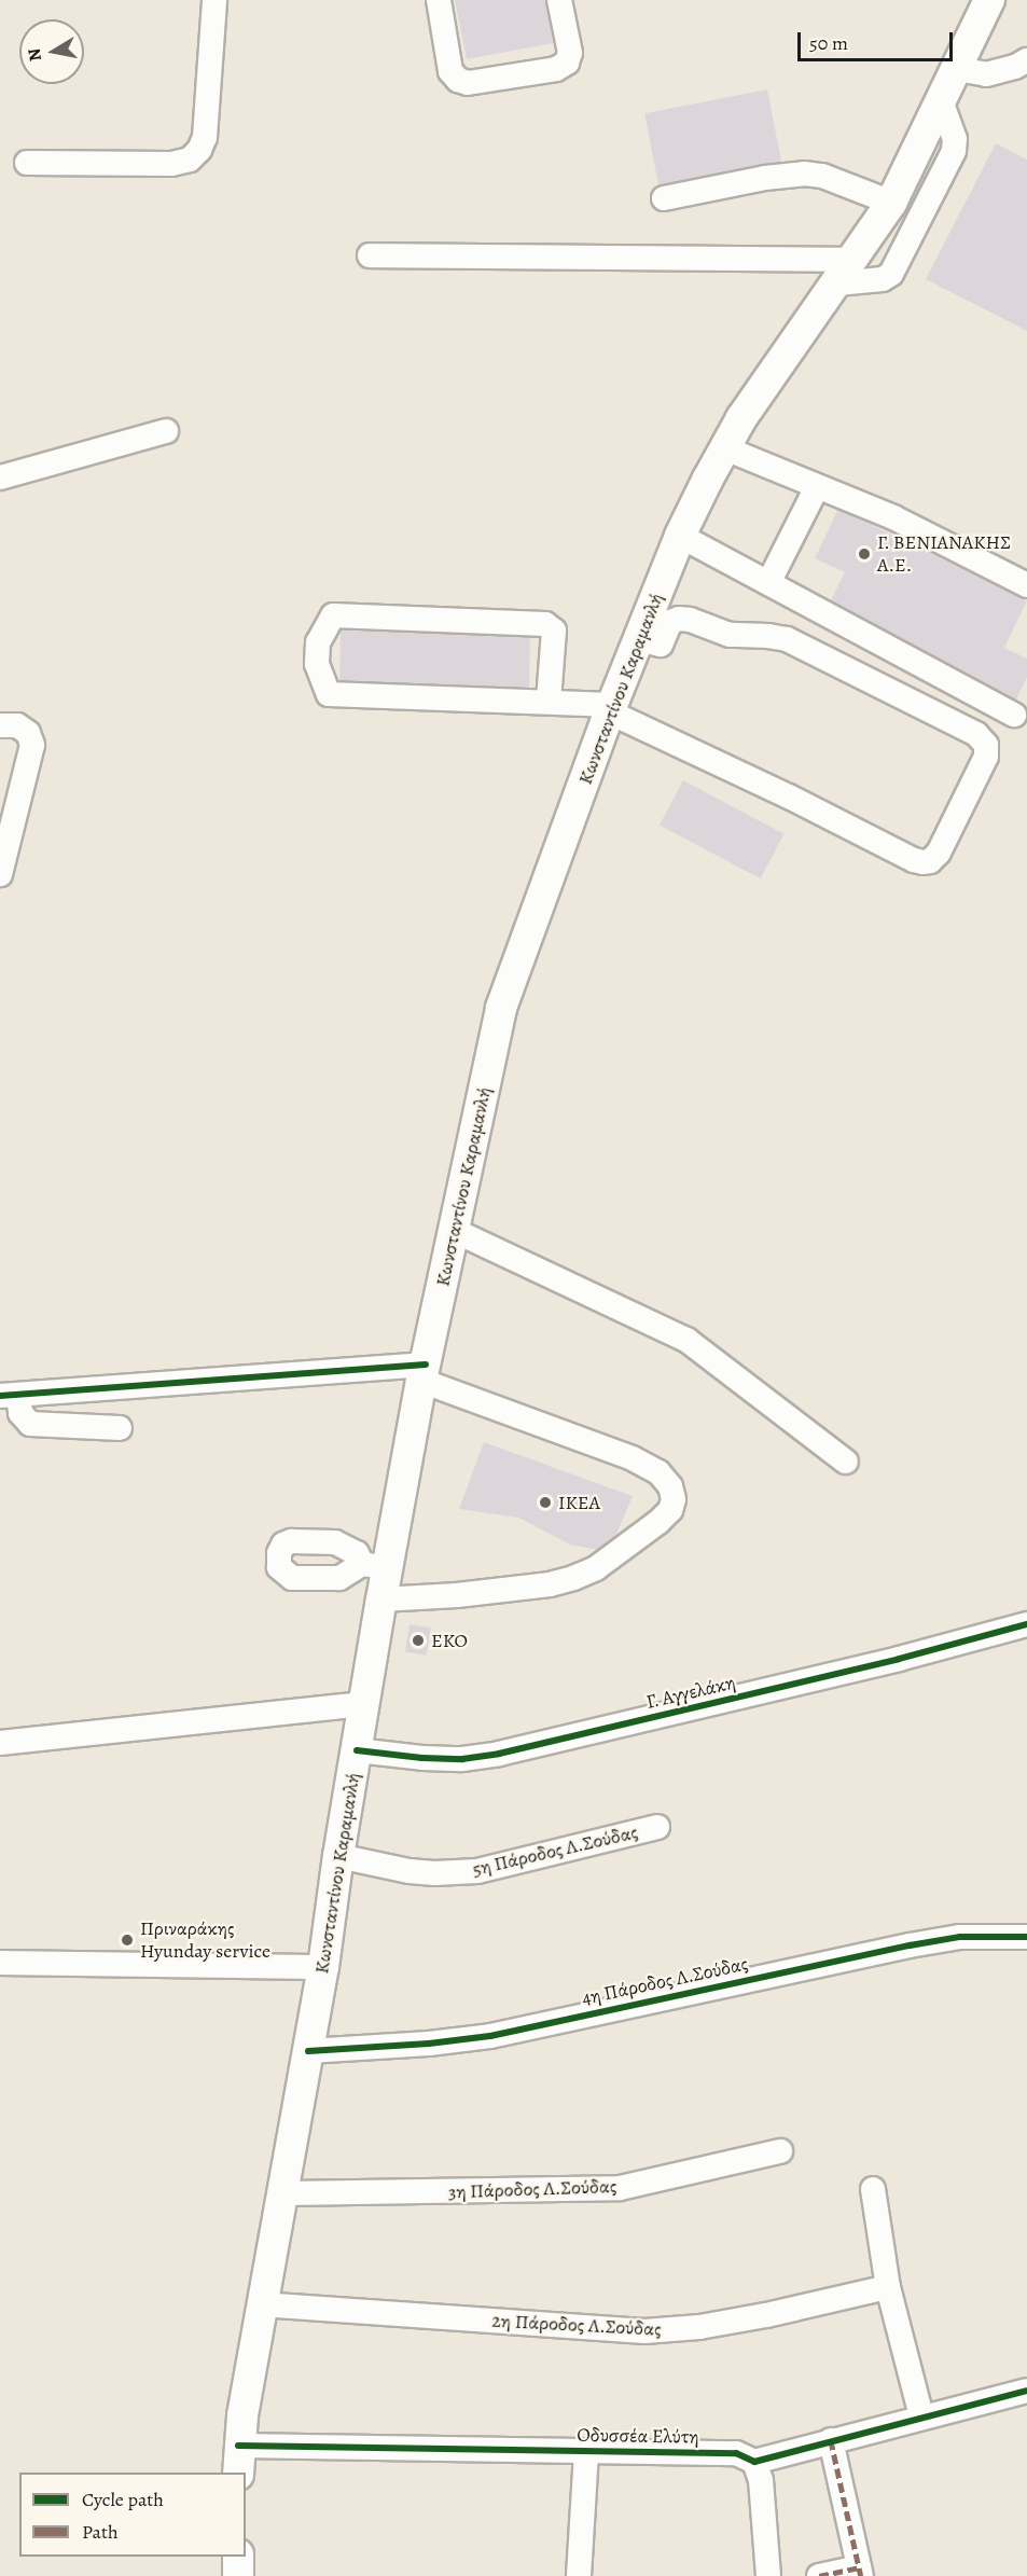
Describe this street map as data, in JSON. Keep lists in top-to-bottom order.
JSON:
{
  "streets": {
    "main road": ["Κωνσταντίνου Καραμανλή"],
    "street": [
      "Γ. Αγγελάκη",
      "5η Πάροδος Λ.Σούδας",
      "4η Πάροδος Λ.Σούδας",
      "3η Πάροδος Λ.Σούδας",
      "2η Πάροδος Λ.Σούδας",
      "Οδυσσέα Ελύτη"
    ]
  },
  "crossings": [
    ["Κωνσταντίνου Καραμανλή", "Γ. Αγγελάκη"],
    ["Κωνσταντίνου Καραμανλή", "5η Πάροδος Λ.Σούδας"],
    ["Κωνσταντίνου Καραμανλή", "4η Πάροδος Λ.Σούδας"],
    ["Κωνσταντίνου Καραμανλή", "3η Πάροδος Λ.Σούδας"],
    ["Κωνσταντίνου Καραμανλή", "2η Πάροδος Λ.Σούδας"],
    ["Κωνσταντίνου Καραμανλή", "Οδυσσέα Ελύτη"]
  ],
  "places": [
    "Γ. ΒΕΝΙΑΝΑΚΗΣ A.E.",
    "IKEA",
    "EKO",
    "Πριναράκης Hyunday service"
  ],
  "legend": ["Cycle path", "Path"],
  "scale_bar": "50 m",
  "north": "left"
}
